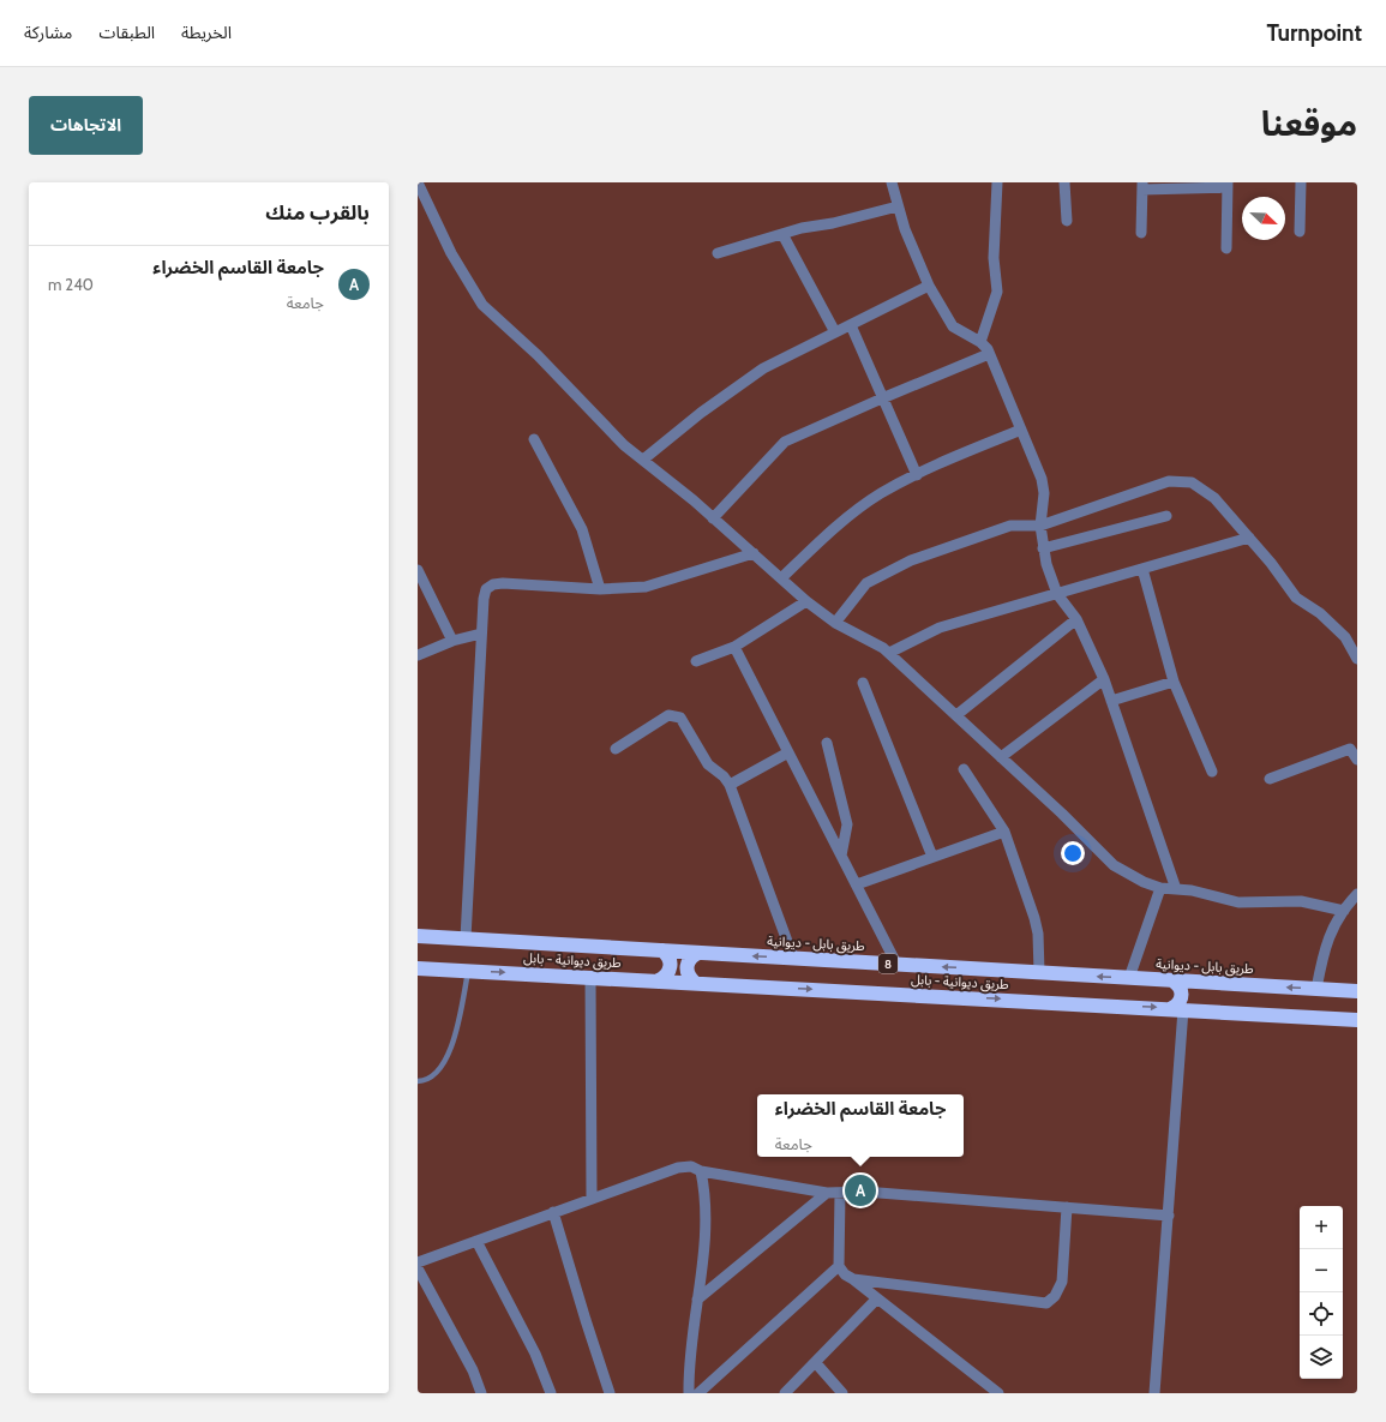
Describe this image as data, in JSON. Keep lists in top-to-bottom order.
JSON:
{
  "streets": {
    "highway": ["طريق بابل - ديوانية", "طريق ديوانية - بابل", "8"]
  },
  "one_way": ["طريق بابل - ديوانية", "طريق ديوانية - بابل"],
  "north": "bottom right",
  "page": {
    "header": "Turnpoint",
    "nav": ["الخريطة", "الطبقات", "مشاركة"],
    "title": "موقعنا",
    "buttons": "الاتجاهات",
    "heading": "بالقرب منك",
    "list": [
      {
        "mark": "A",
        "name": "جامعة القاسم الخضراء",
        "note": "جامعة",
        "value": "240 m"
      }
    ],
    "popup": ["جامعة القاسم الخضراء", "جامعة"],
    "pins": "A",
    "map_buttons": ["+", "−"]
  }
}
